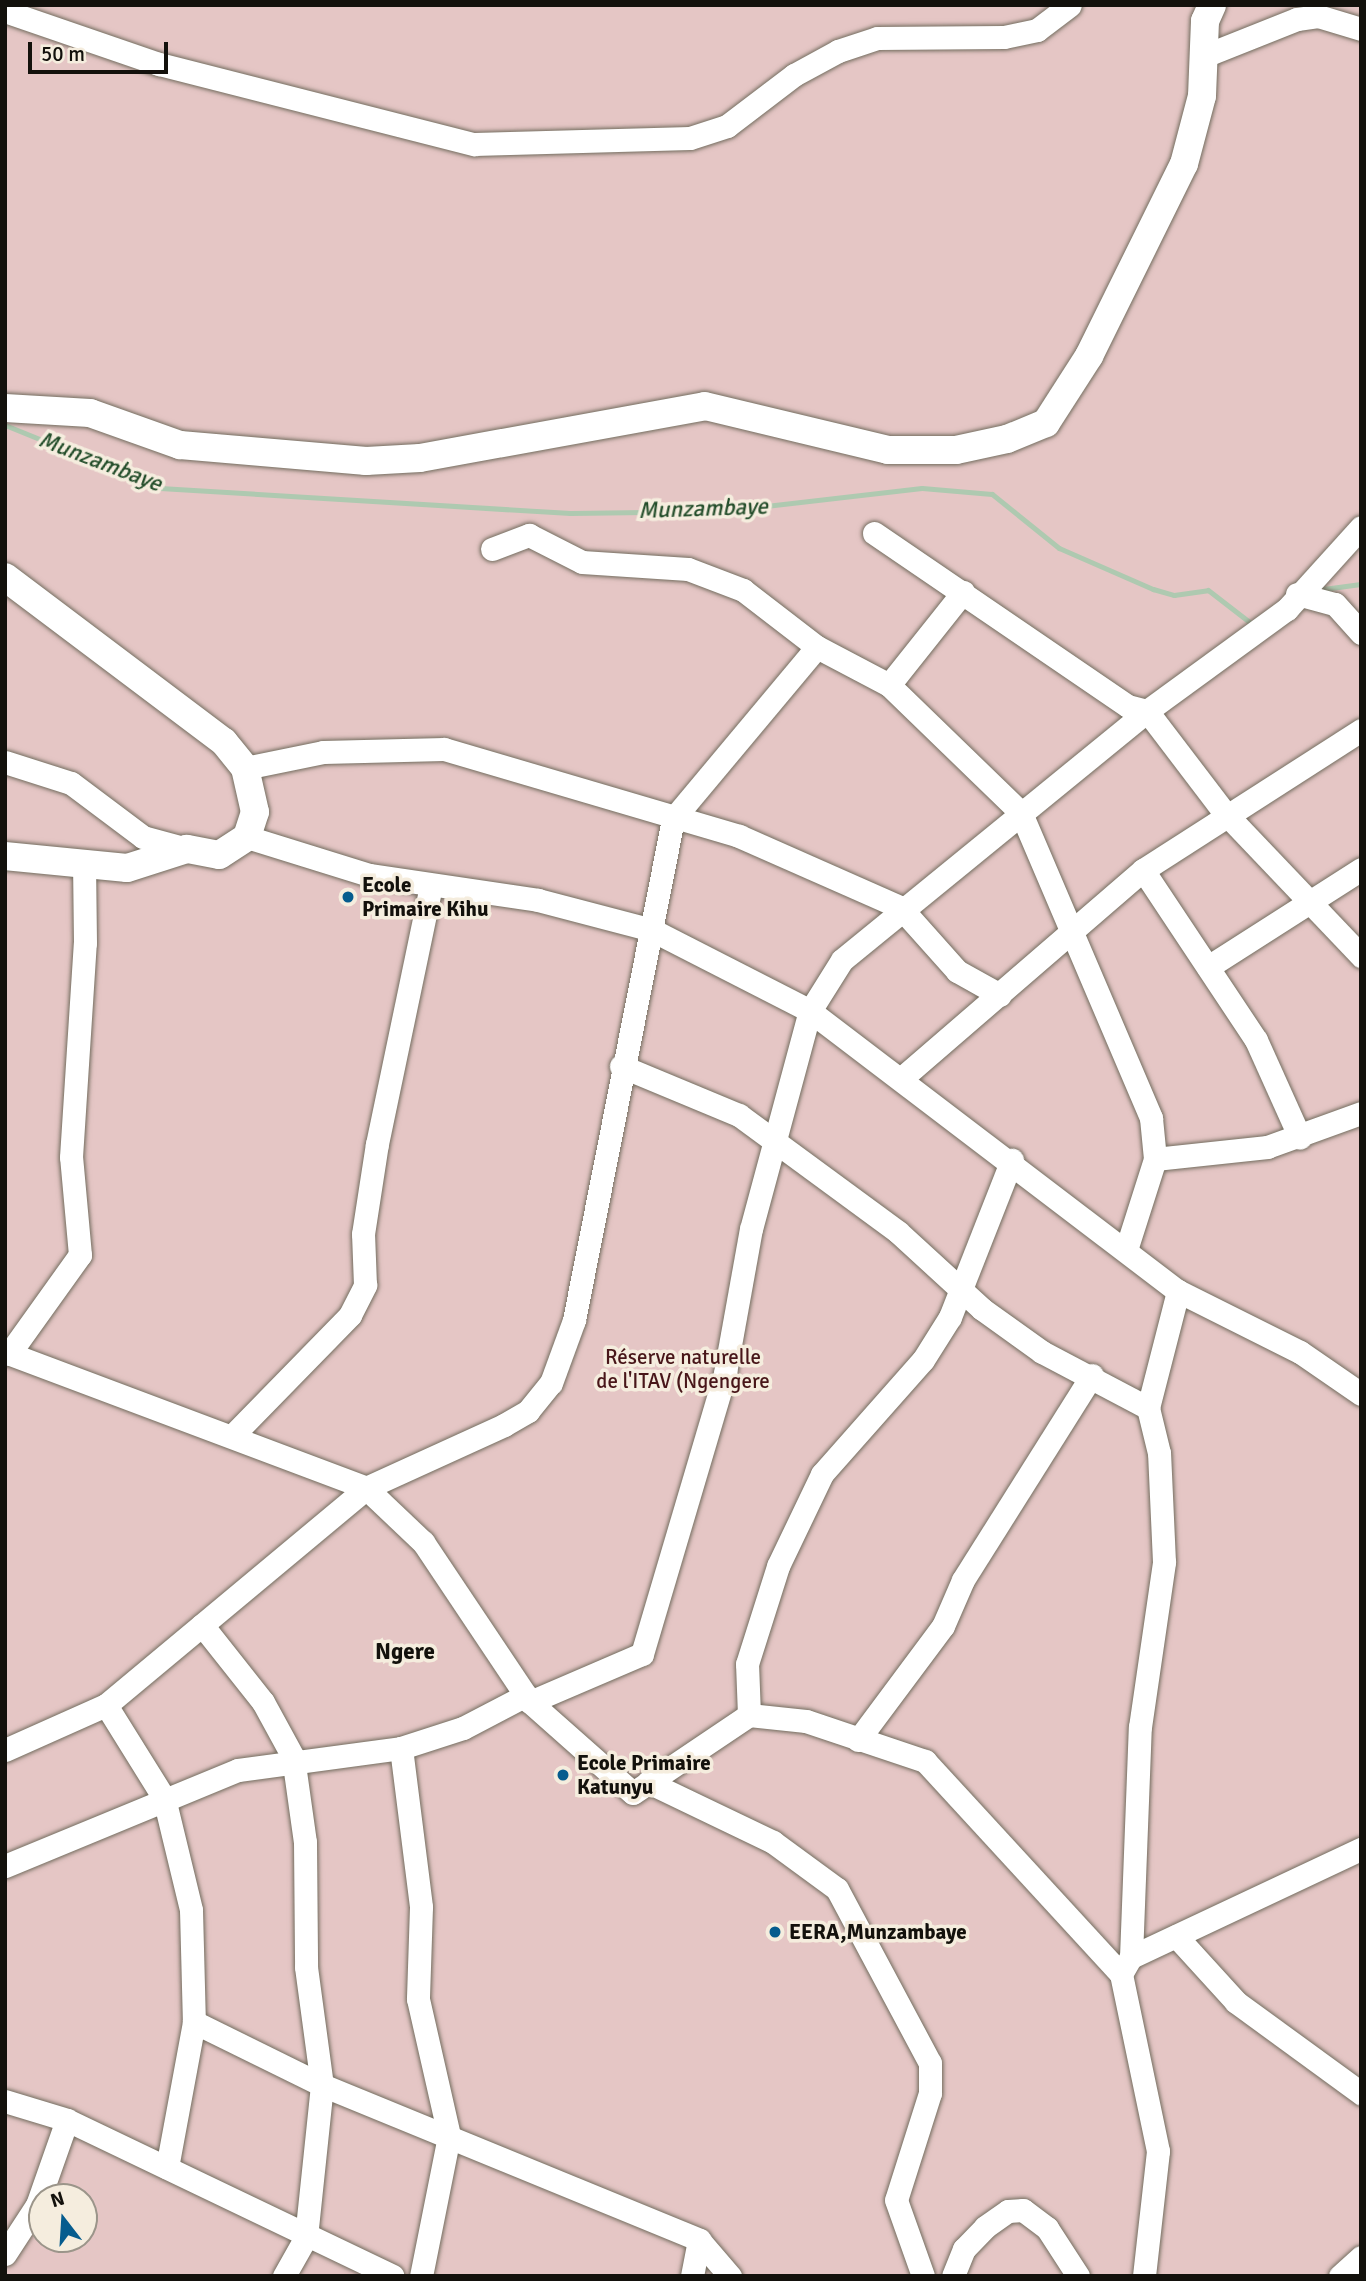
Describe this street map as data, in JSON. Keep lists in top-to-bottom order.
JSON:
{
  "districts": ["Ngere"],
  "water": ["Munzambaye"],
  "parks": ["Réserve naturelle de l'ITAV (Ngengere"],
  "places": ["Ecole Primaire Kihu", "Ecole Primaire Katunyu", "EERA,Munzambaye"],
  "scale_bar": "50 m",
  "north": "top"
}
